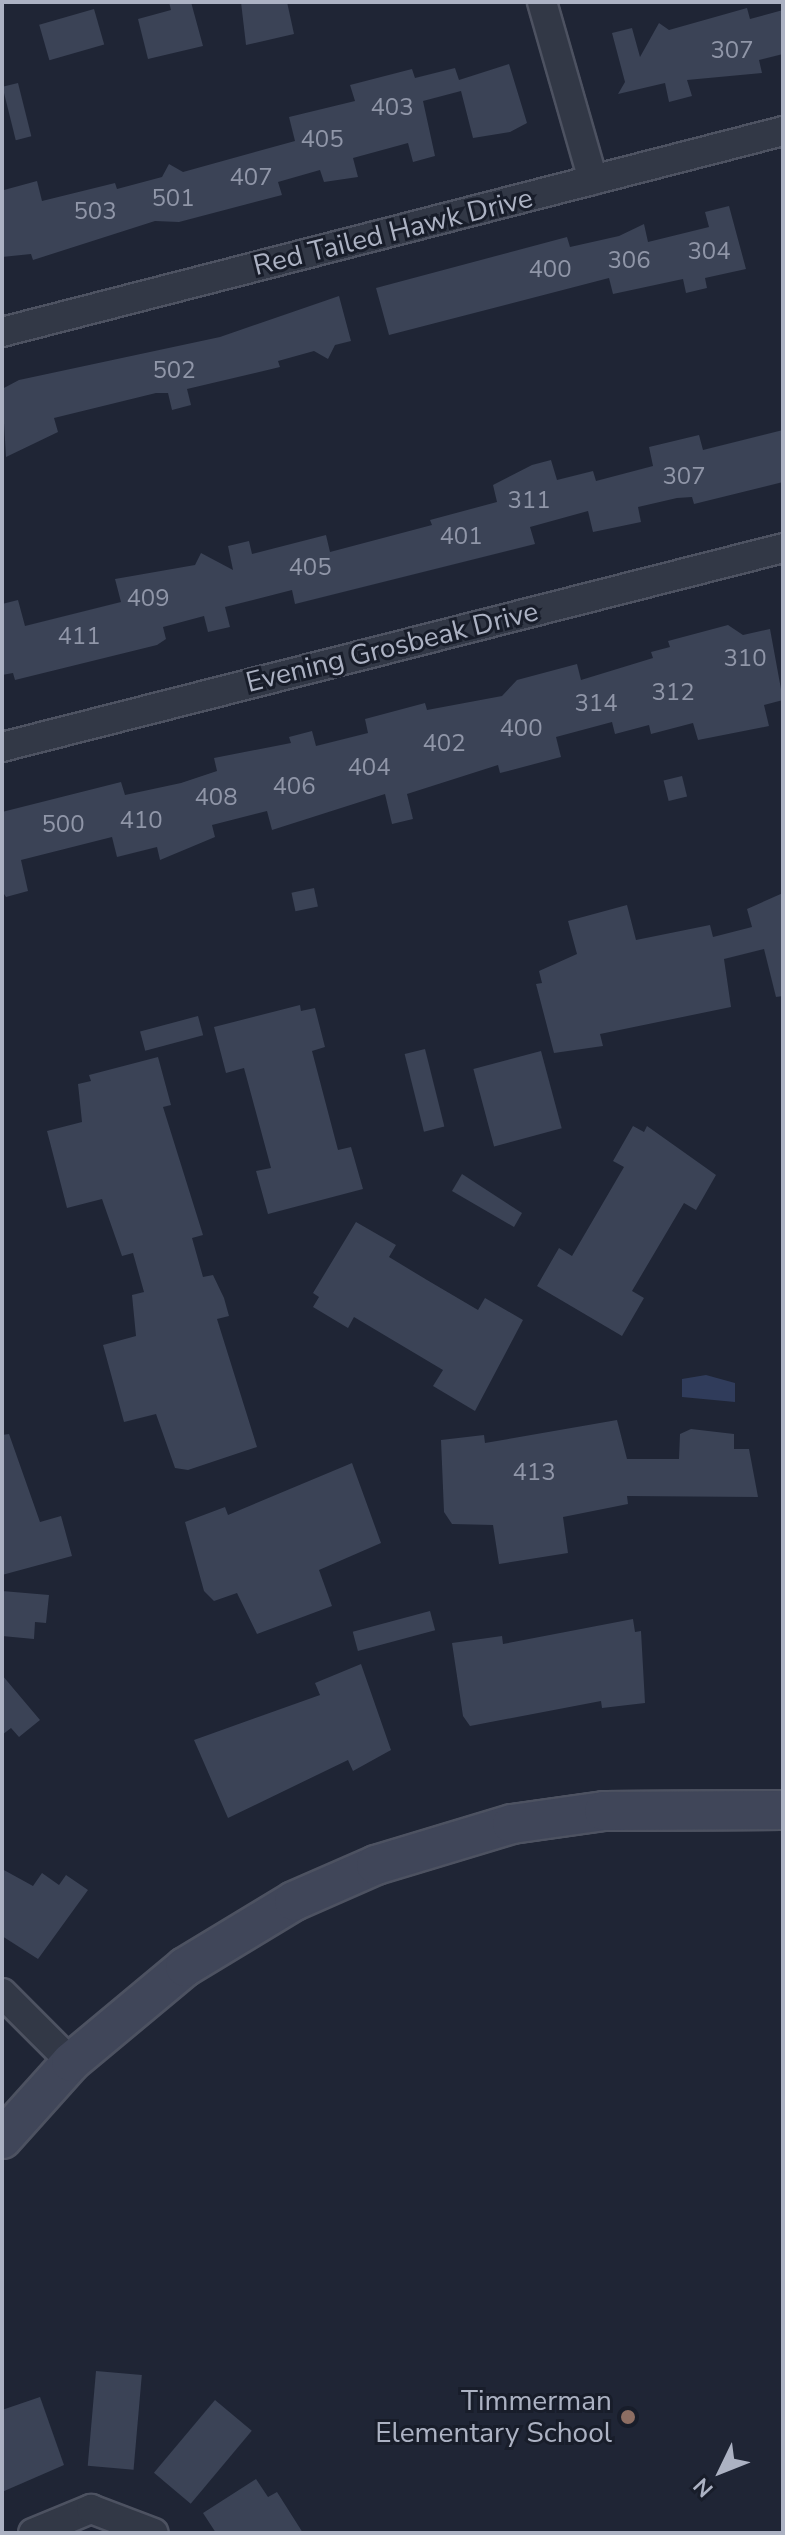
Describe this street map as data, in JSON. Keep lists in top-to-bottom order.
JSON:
{
  "streets": {
    "street": ["Red Tailed Hawk Drive", "Evening Grosbeak Drive"]
  },
  "places": ["Timmerman Elementary School"],
  "house_numbers": [
    "307",
    "403",
    "405",
    "407",
    "501",
    "503",
    "304",
    "306",
    "400",
    "502",
    "307",
    "311",
    "401",
    "405",
    "409",
    "411",
    "310",
    "312",
    "314",
    "400",
    "402",
    "404",
    "406",
    "408",
    "410",
    "500",
    "413"
  ],
  "north": "bottom left"
}
